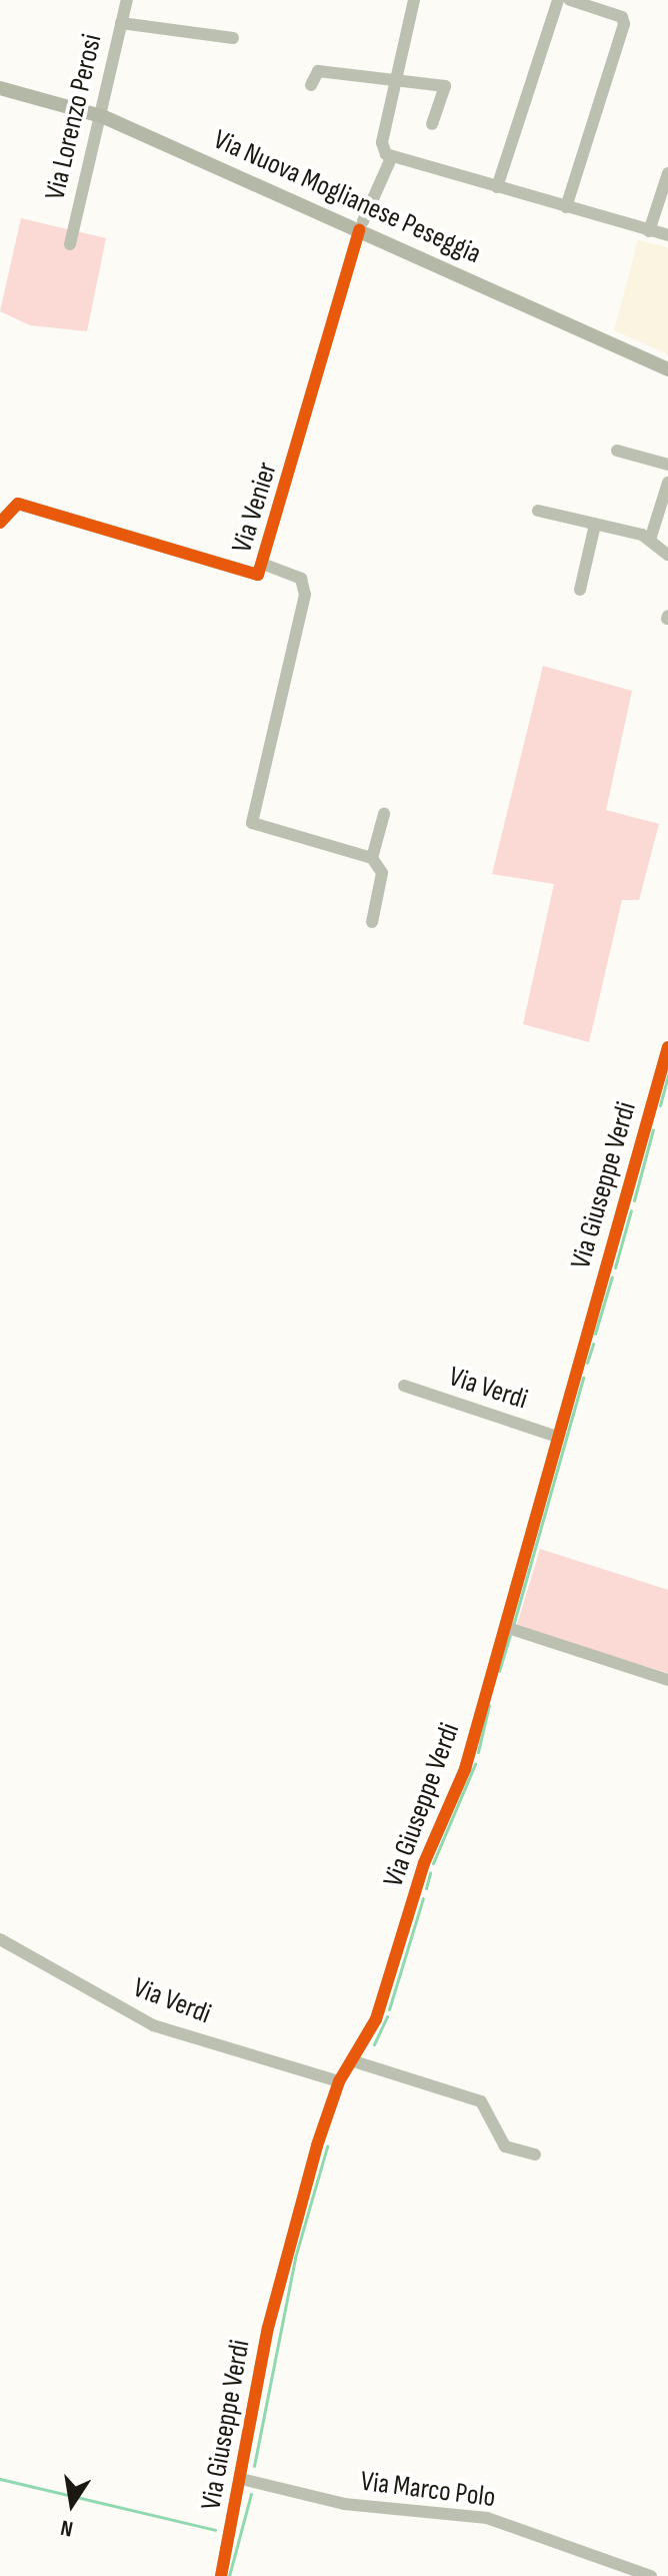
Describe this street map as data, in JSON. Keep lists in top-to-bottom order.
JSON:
{
  "streets": {
    "main road": ["Via Nuova Moglianese Peseggia"],
    "street": [
      "Via Lorenzo Perosi",
      "Via Venier",
      "Via Giuseppe Verdi",
      "Via Verdi",
      "Via Marco Polo"
    ]
  },
  "crossings": [
    ["Via Lorenzo Perosi", "Via Nuova Moglianese Peseggia"],
    ["Via Nuova Moglianese Peseggia", "Via Venier"],
    ["Via Giuseppe Verdi", "Via Verdi"],
    ["Via Giuseppe Verdi", "Via Marco Polo"]
  ],
  "north": "bottom"
}
